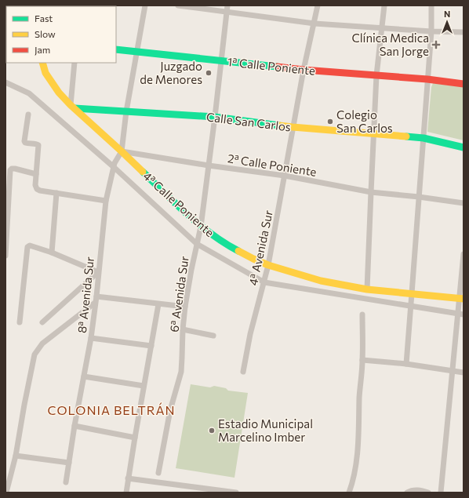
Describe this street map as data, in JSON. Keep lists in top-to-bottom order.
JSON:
{
  "streets": {
    "main road": ["1ª Calle Poniente", "Calle San Carlos", "4ª Calle Poniente"],
    "street": [
      "2ª Calle Poniente",
      "4ª Avenida Sur",
      "6ª Avenida Sur",
      "8ª Avenida Sur"
    ]
  },
  "crossings": [
    ["1ª Calle Poniente", "4ª Avenida Sur"],
    ["1ª Calle Poniente", "6ª Avenida Sur"],
    ["1ª Calle Poniente", "8ª Avenida Sur"],
    ["Calle San Carlos", "4ª Calle Poniente"],
    ["Calle San Carlos", "4ª Avenida Sur"],
    ["Calle San Carlos", "6ª Avenida Sur"],
    ["Calle San Carlos", "8ª Avenida Sur"],
    ["2ª Calle Poniente", "4ª Calle Poniente"],
    ["2ª Calle Poniente", "4ª Avenida Sur"],
    ["2ª Calle Poniente", "6ª Avenida Sur"],
    ["2ª Calle Poniente", "8ª Avenida Sur"],
    ["4ª Calle Poniente", "4ª Avenida Sur"],
    ["4ª Calle Poniente", "6ª Avenida Sur"],
    ["4ª Calle Poniente", "8ª Avenida Sur"]
  ],
  "districts": ["COLONIA BELTRÁN"],
  "places": {
    "health": ["Clínica Medica San Jorge"],
    "other": ["Juzgado de Menores", "Colegio San Carlos", "Estadio Municipal Marcelino Imber"]
  },
  "legend": ["Fast", "Slow", "Jam"],
  "north": "top"
}
